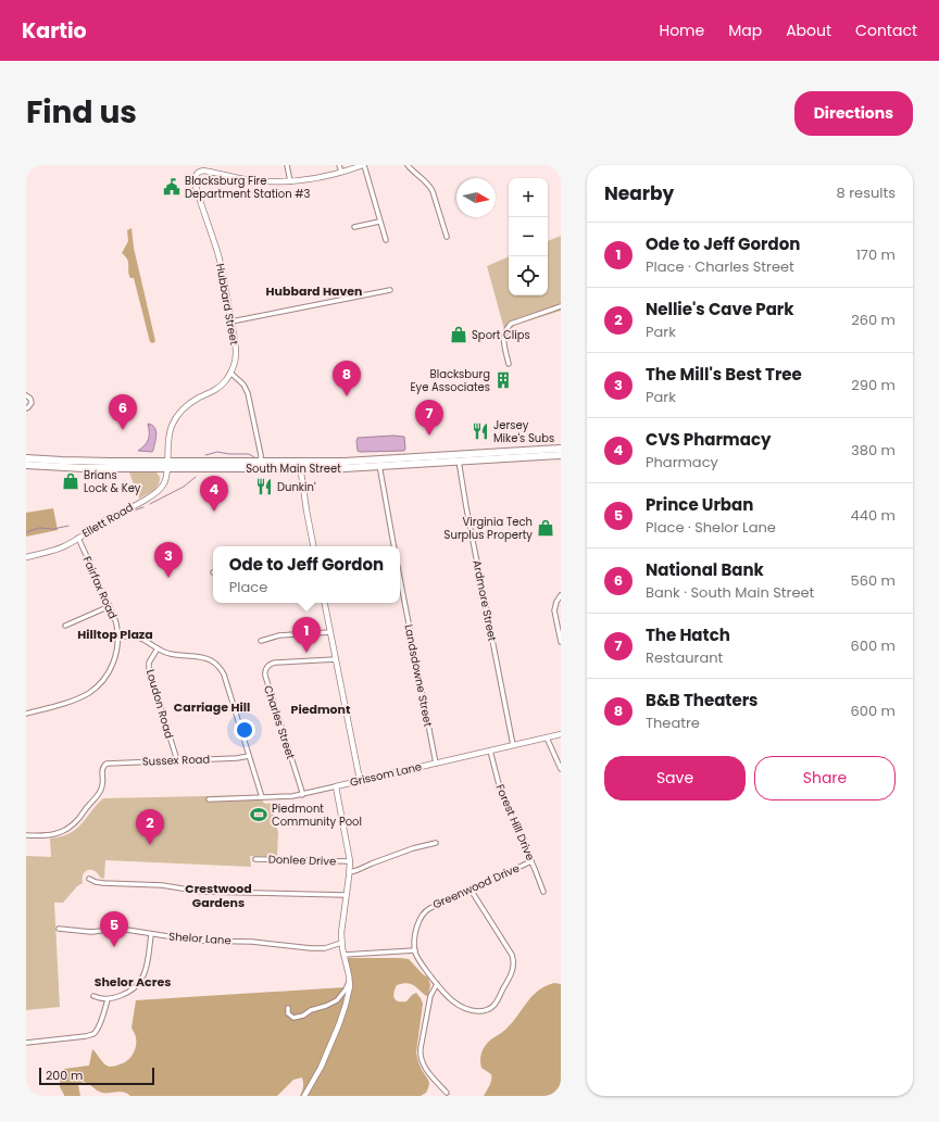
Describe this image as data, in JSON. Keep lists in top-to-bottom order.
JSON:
{
  "streets": {
    "main road": ["South Main Street"],
    "street": [
      "Hubbard Street",
      "Ellett Road",
      "Fairfax Road",
      "Ardmore Street",
      "Landsdowne Street",
      "Loudon Road",
      "Charles Street",
      "Sussex Road",
      "Grissom Lane",
      "Forest Hill Drive",
      "Donlee Drive",
      "Greenwood Drive",
      "Shelor Lane"
    ]
  },
  "crossings": [
    ["Hubbard Street", "South Main Street"],
    ["Hubbard Street", "Ellett Road"],
    ["South Main Street", "Ellett Road"],
    ["South Main Street", "Ardmore Street"],
    ["Ellett Road", "Fairfax Road"],
    ["Ardmore Street", "Grissom Lane"],
    ["Landsdowne Street", "Grissom Lane"],
    ["Loudon Road", "Sussex Road"],
    ["Charles Street", "Grissom Lane"],
    ["Grissom Lane", "Forest Hill Drive"],
    ["Forest Hill Drive", "Greenwood Drive"]
  ],
  "districts": [
    "Hubbard Haven",
    "Hilltop Plaza",
    "Carriage Hill",
    "Piedmont",
    "Crestwood Gardens",
    "Shelor Acres"
  ],
  "places": {
    "public building": ["Blacksburg Fire Department Station #3"],
    "shop": ["Sport Clips", "Brians Lock & Key", "Virginia Tech Surplus Property"],
    "building": ["Blacksburg Eye Associates"],
    "restaurant": ["Jersey Mike's Subs", "Dunkin'"],
    "sports": ["Piedmont Community Pool"]
  },
  "scale_bar": "200 m",
  "north": "right",
  "page": {
    "header": "Kartio",
    "nav": [
      "Home",
      "Map",
      "About",
      "Contact"
    ],
    "title": "Find us",
    "buttons": [
      "Directions",
      ["Save", "Share"]
    ],
    "heading": ["Nearby", "8 results"],
    "map_buttons": ["+", "−"],
    "list": [
      {
        "mark": "1",
        "name": "Ode to Jeff Gordon",
        "note": "Place · Charles Street",
        "value": "170 m"
      },
      {
        "mark": "2",
        "name": "Nellie's Cave Park",
        "note": "Park",
        "value": "260 m"
      },
      {
        "mark": "3",
        "name": "The Mill's Best Tree",
        "note": "Park",
        "value": "290 m"
      },
      {
        "mark": "4",
        "name": "CVS Pharmacy",
        "note": "Pharmacy",
        "value": "380 m"
      },
      {
        "mark": "5",
        "name": "Prince Urban",
        "note": "Place · Shelor Lane",
        "value": "440 m"
      },
      {
        "mark": "6",
        "name": "National Bank",
        "note": "Bank · South Main Street",
        "value": "560 m"
      },
      {
        "mark": "7",
        "name": "The Hatch",
        "note": "Restaurant",
        "value": "600 m"
      },
      {
        "mark": "8",
        "name": "B&B Theaters",
        "note": "Theatre",
        "value": "600 m"
      }
    ],
    "pins": [
      "8",
      "6",
      "7",
      "4",
      "3",
      "1",
      "2",
      "5"
    ],
    "popup": ["Ode to Jeff Gordon", "Place"],
    "scale": "200 m"
  }
}
